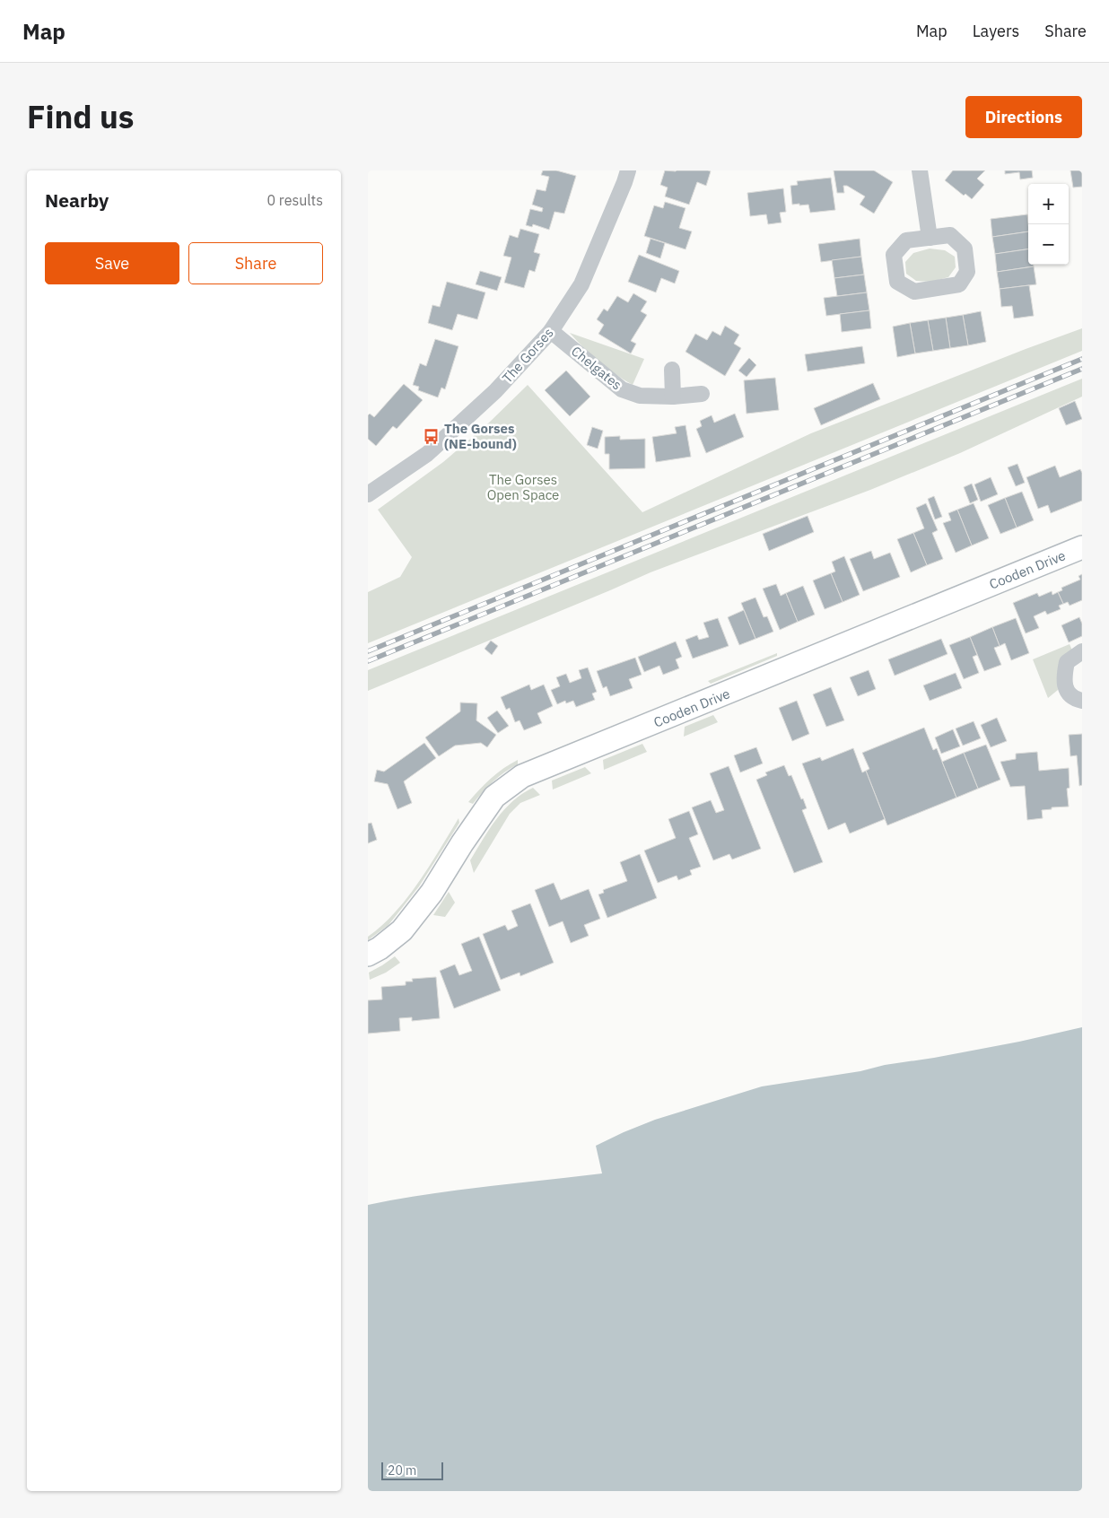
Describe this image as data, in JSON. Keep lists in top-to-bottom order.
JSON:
{
  "streets": {
    "main road": ["Cooden Drive"],
    "street": ["The Gorses", "Chelgates"]
  },
  "crossings": [
    ["The Gorses", "Chelgates"]
  ],
  "parks": ["The Gorses Open Space"],
  "places": {
    "bus stop": ["The Gorses (NE-bound)"]
  },
  "scale_bar": "20 m",
  "page": {
    "header": "Map",
    "nav": ["Map", "Layers", "Share"],
    "title": "Find us",
    "buttons": [
      "Directions",
      ["Save", "Share"]
    ],
    "heading": ["Nearby", "0 results"],
    "map_buttons": ["+", "−"],
    "scale": "20 m"
  }
}
